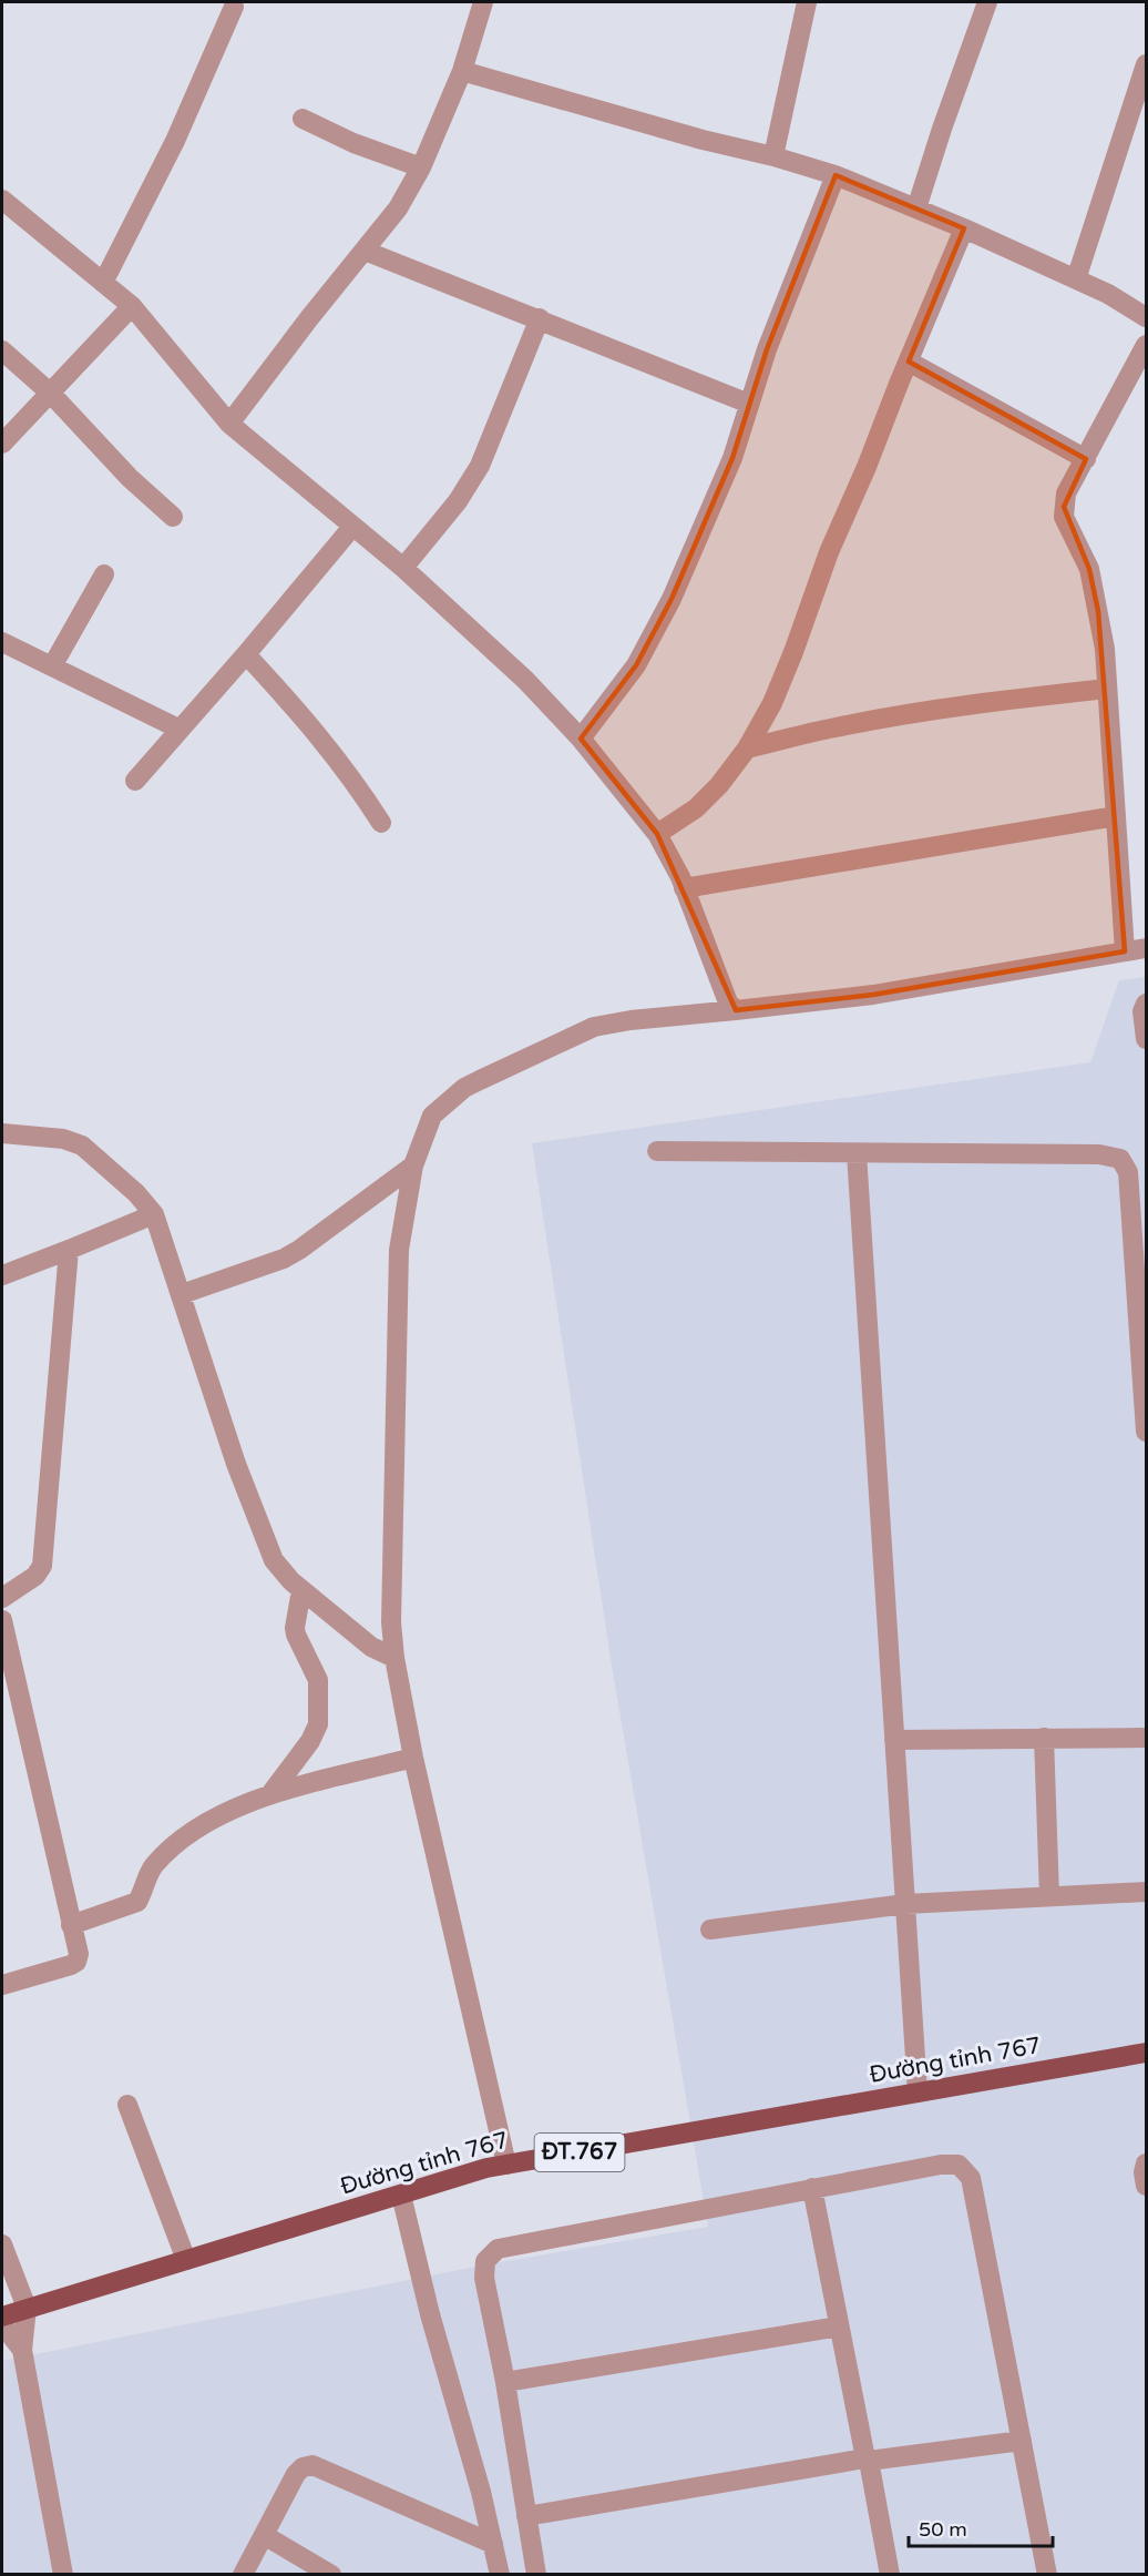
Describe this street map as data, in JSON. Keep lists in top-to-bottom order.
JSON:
{
  "streets": {
    "main road": ["Đường tỉnh 767", "ĐT.767"]
  },
  "scale_bar": "50 m"
}
